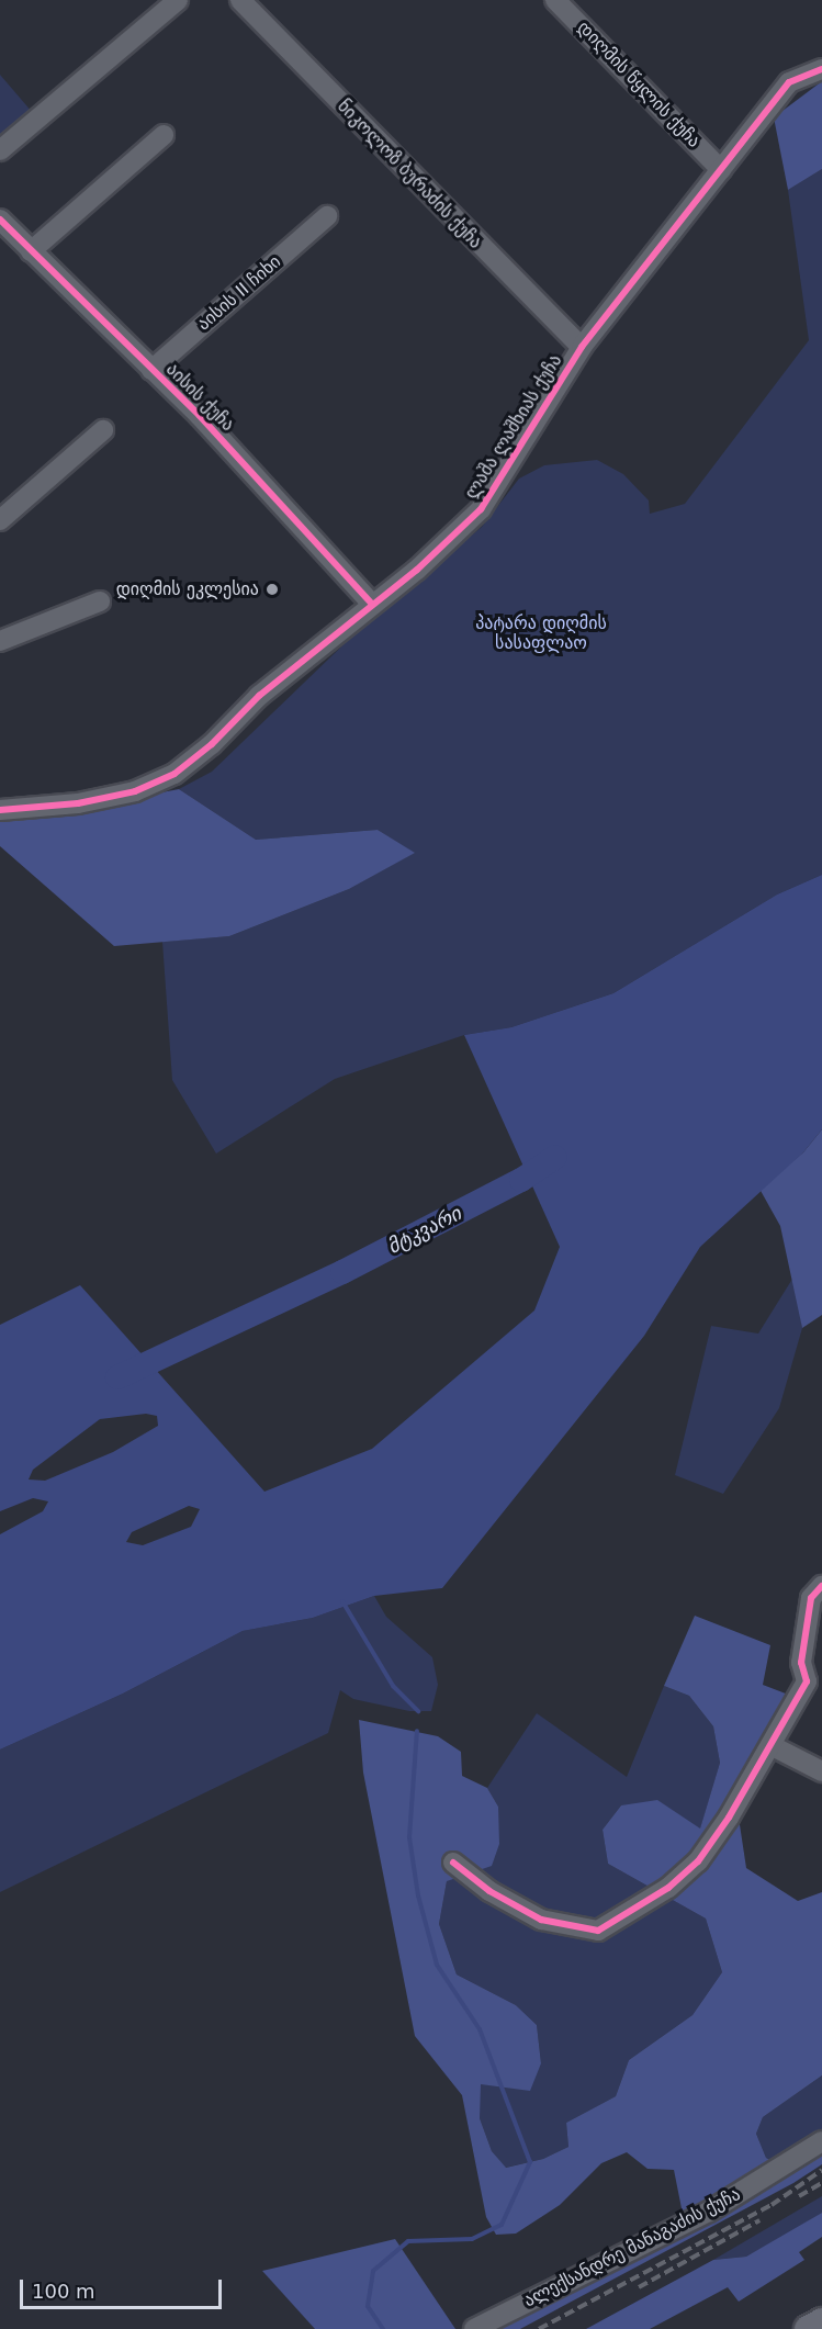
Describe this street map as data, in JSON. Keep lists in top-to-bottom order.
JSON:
{
  "streets": {
    "street": [
      "დიღმის წყლის ქუჩა",
      "ნიკოლოზ ბურაძის ქუჩა",
      "აისის II ჩიხი",
      "აისის ქუჩა",
      "ლაშა ლაშხიას ქუჩა",
      "ალექსანდრე მანაგაძის ქუჩა"
    ]
  },
  "crossings": [
    ["დიღმის წყლის ქუჩა", "ლაშა ლაშხიას ქუჩა"],
    ["ნიკოლოზ ბურაძის ქუჩა", "ლაშა ლაშხიას ქუჩა"],
    ["აისის II ჩიხი", "აისის ქუჩა"],
    ["აისის ქუჩა", "ლაშა ლაშხიას ქუჩა"]
  ],
  "water": ["მტკვარი"],
  "parks": ["პატარა დიღმის სასაფლაო"],
  "places": ["დიღმის ეკლესია"],
  "scale_bar": "100 m"
}
